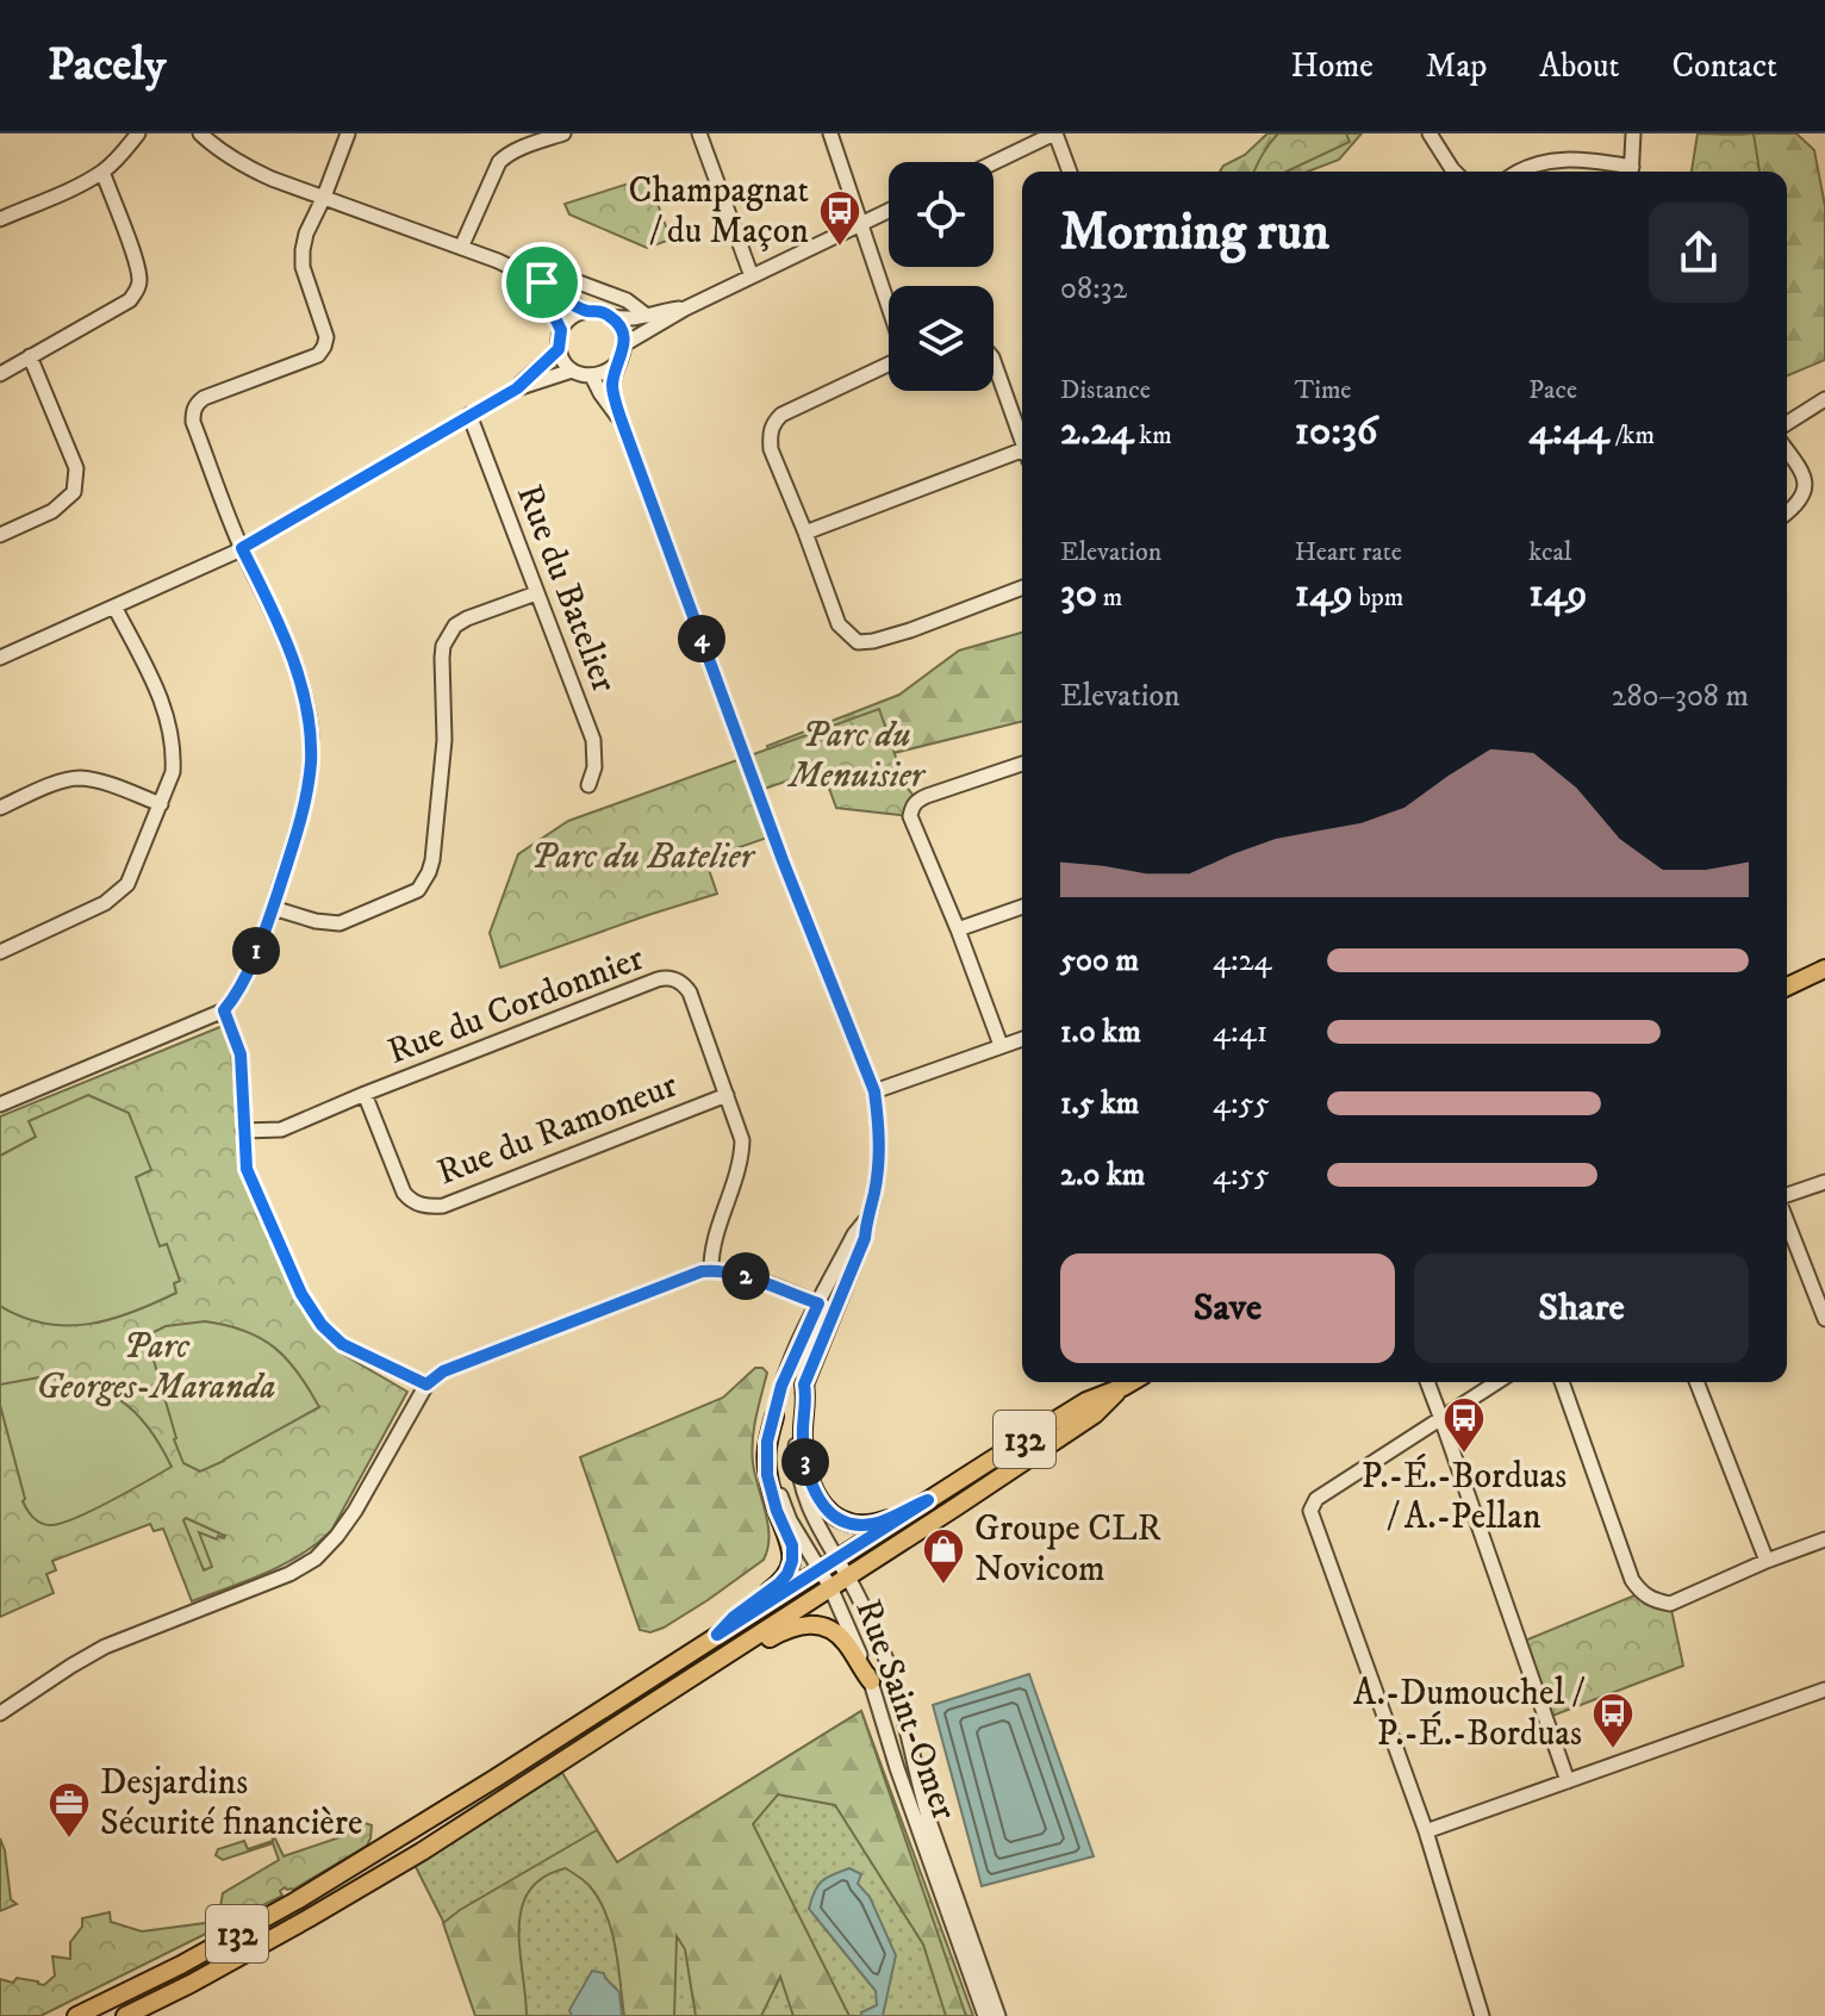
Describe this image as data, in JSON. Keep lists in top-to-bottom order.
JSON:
{
  "streets": {
    "main road": ["132"],
    "street": [
      "Rue du Batelier",
      "Rue du Cordonnier",
      "Rue du Ramoneur",
      "Rue Saint-Omer"
    ]
  },
  "crossings": [
    ["Rue du Cordonnier", "Rue du Ramoneur"],
    ["132", "Rue Saint-Omer"]
  ],
  "parks": ["Parc du Menuisier", "Parc du Batelier", "Parc Georges-Maranda"],
  "places": {
    "bus stop": ["Champagnat / du Maçon", "P.-É.-Borduas / A.-Pellan", "A.-Dumouchel / P.-É.-Borduas"],
    "shop": ["Groupe CLR Novicom"],
    "office": ["Desjardins Sécurité financière"]
  },
  "page": {
    "header": "Pacely",
    "nav": [
      "Home",
      "Map",
      "About",
      "Contact"
    ],
    "heading": ["Morning run", "08:32"],
    "stats": [
      ["Distance", "2.24 km"],
      ["Time", "10:36"],
      ["Pace", "4:44 /km"],
      ["Elevation", "30 m"],
      ["Heart rate", "149 bpm"],
      ["kcal", "149"]
    ],
    "pins": [
      "4",
      "1",
      "2",
      "3"
    ],
    "chart": ["Elevation", "280–308 m"],
    "list": [
      {
        "name": "500 m",
        "note": "4:24"
      },
      {
        "name": "1.0 km",
        "note": "4:41"
      },
      {
        "name": "1.5 km",
        "note": "4:55"
      },
      {
        "name": "2.0 km",
        "note": "4:55"
      }
    ],
    "buttons": ["Save", "Share"]
  }
}
